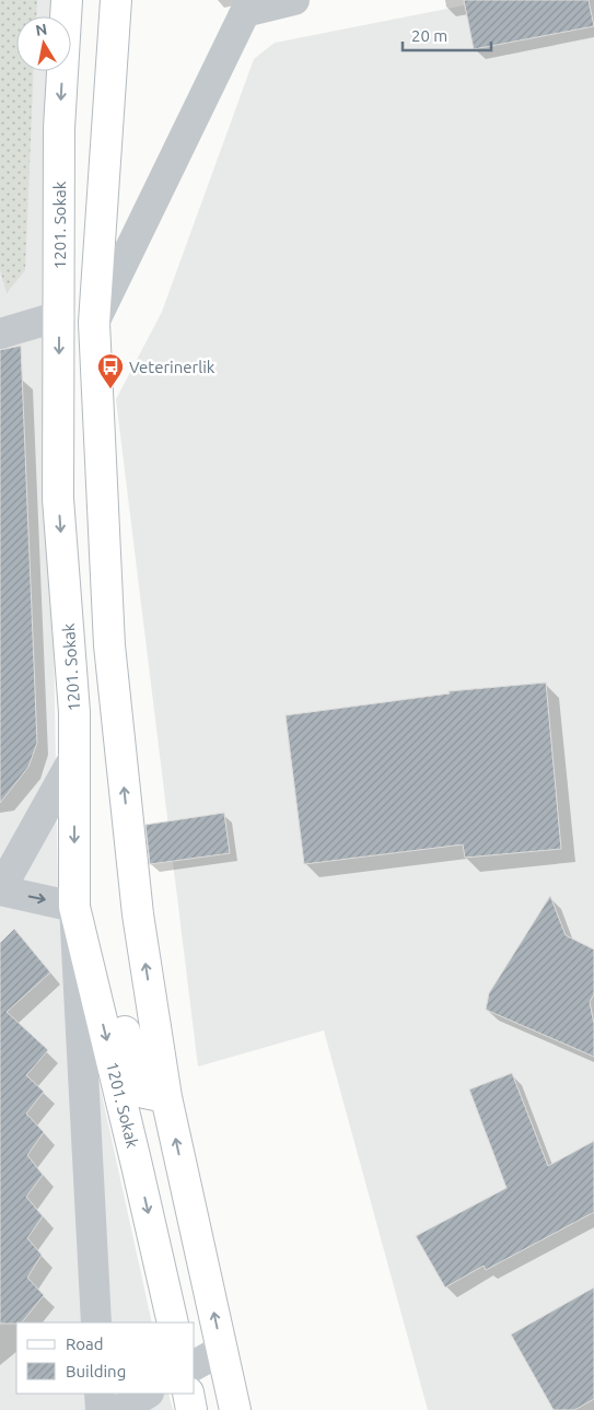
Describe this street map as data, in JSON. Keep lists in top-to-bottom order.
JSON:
{
  "streets": {
    "main road": ["1201. Sokak"]
  },
  "places": {
    "bus stop": ["Veterinerlik"]
  },
  "legend": ["Road", "Building"],
  "scale_bar": "20 m",
  "north": "top"
}
